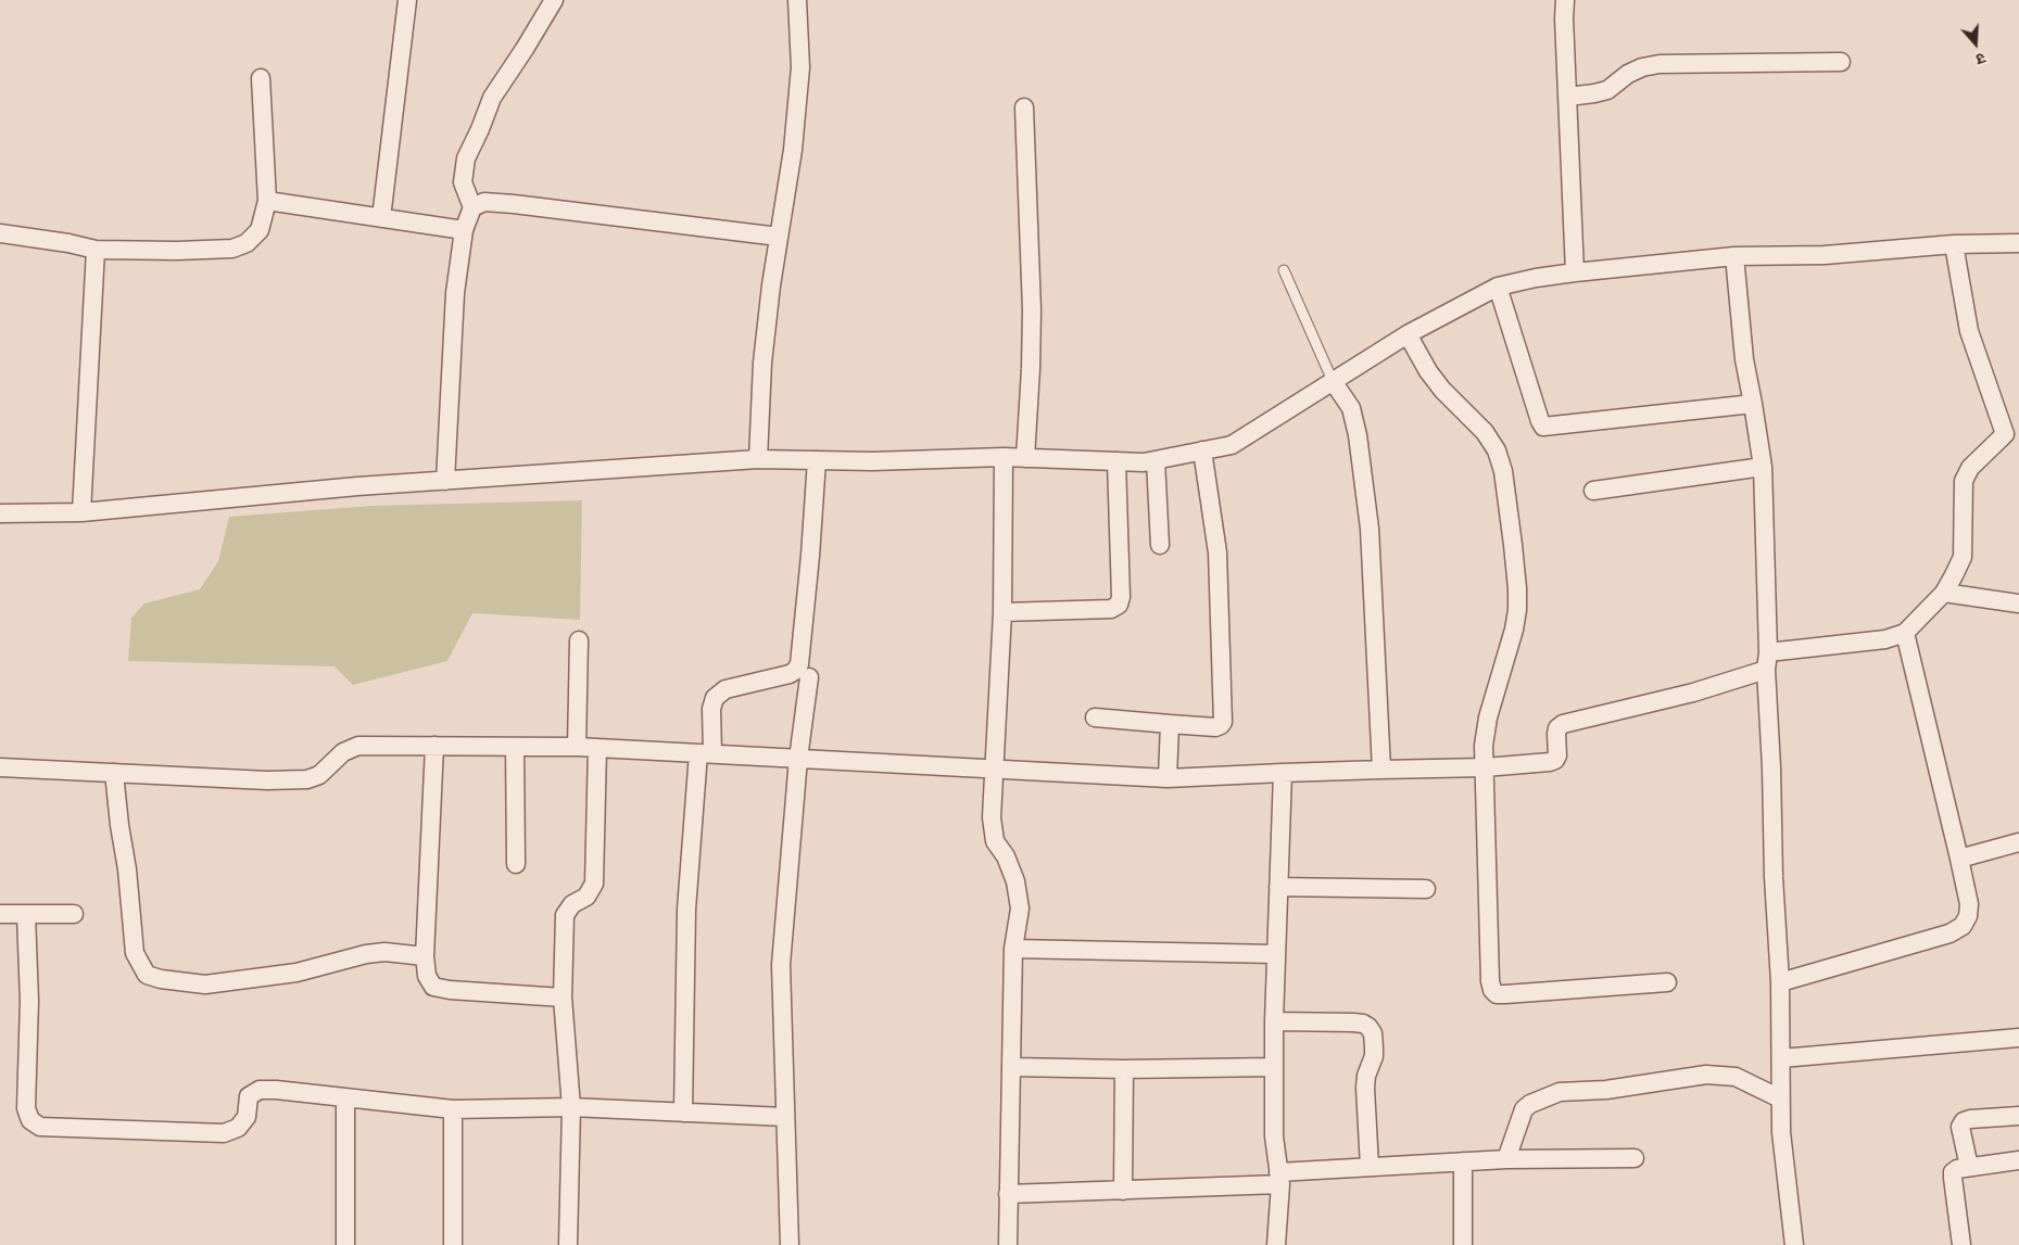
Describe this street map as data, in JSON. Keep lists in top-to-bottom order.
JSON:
{
  "north": "bottom"
}
